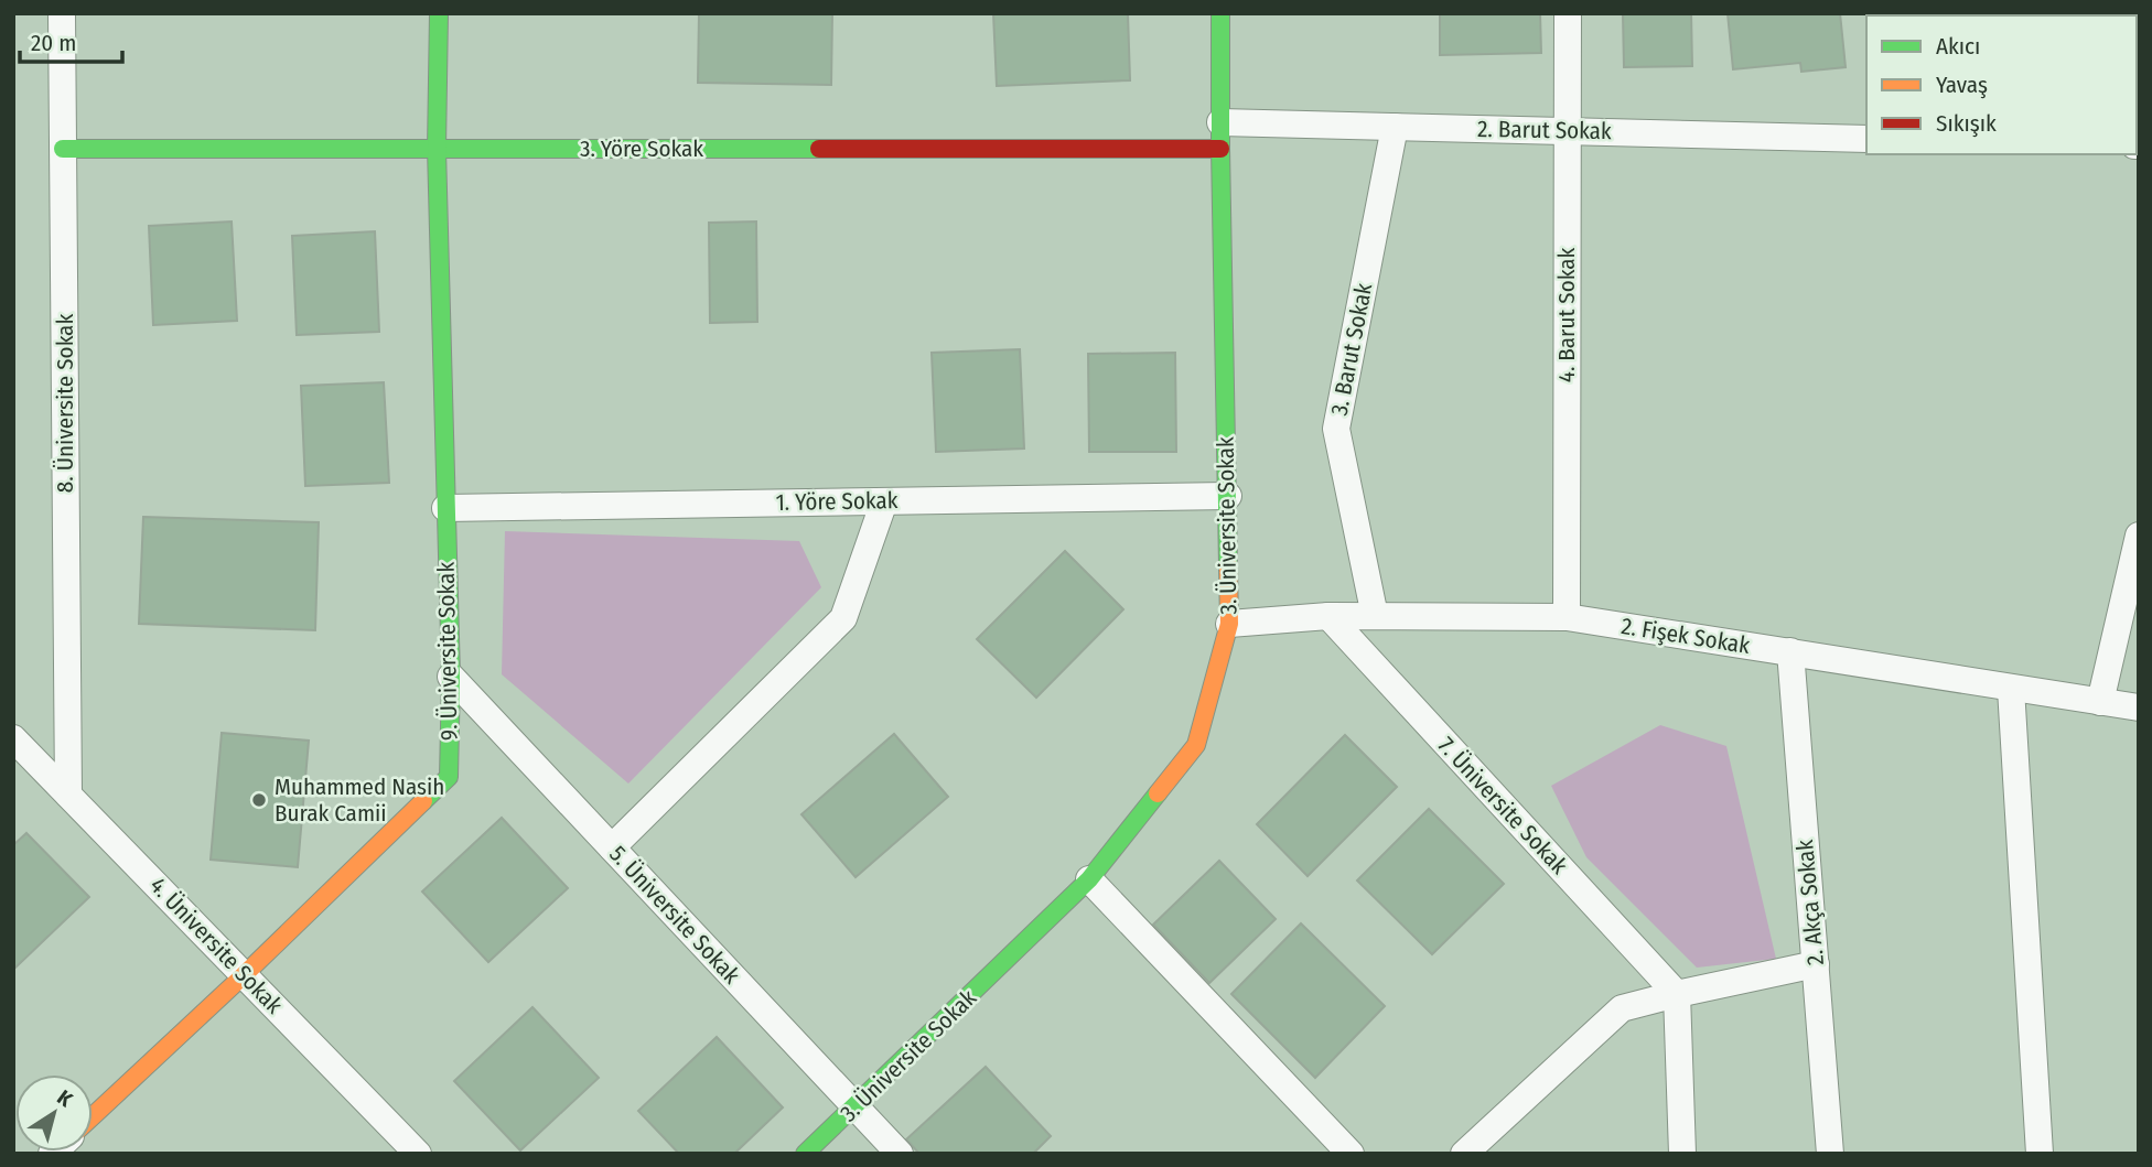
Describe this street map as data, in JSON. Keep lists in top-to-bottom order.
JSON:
{
  "streets": {
    "street": [
      "2. Barut Sokak",
      "3. Yöre Sokak",
      "4. Barut Sokak",
      "3. Barut Sokak",
      "8. Üniversite Sokak",
      "1. Yöre Sokak",
      "3. Üniversite Sokak",
      "2. Fişek Sokak",
      "9. Üniversite Sokak",
      "7. Üniversite Sokak",
      "2. Akça Sokak",
      "5. Üniversite Sokak",
      "4. Üniversite Sokak"
    ]
  },
  "crossings": [
    ["2. Barut Sokak", "3. Yöre Sokak"],
    ["2. Barut Sokak", "4. Barut Sokak"],
    ["2. Barut Sokak", "3. Barut Sokak"],
    ["2. Barut Sokak", "3. Üniversite Sokak"],
    ["3. Yöre Sokak", "8. Üniversite Sokak"],
    ["3. Yöre Sokak", "3. Üniversite Sokak"],
    ["3. Yöre Sokak", "9. Üniversite Sokak"],
    ["4. Barut Sokak", "2. Fişek Sokak"],
    ["3. Barut Sokak", "2. Fişek Sokak"],
    ["8. Üniversite Sokak", "4. Üniversite Sokak"],
    ["1. Yöre Sokak", "3. Üniversite Sokak"],
    ["1. Yöre Sokak", "9. Üniversite Sokak"],
    ["3. Üniversite Sokak", "2. Fişek Sokak"],
    ["3. Üniversite Sokak", "5. Üniversite Sokak"],
    ["2. Fişek Sokak", "7. Üniversite Sokak"],
    ["2. Fişek Sokak", "2. Akça Sokak"],
    ["9. Üniversite Sokak", "5. Üniversite Sokak"],
    ["9. Üniversite Sokak", "4. Üniversite Sokak"]
  ],
  "places": ["Muhammed Nasih Burak Camii"],
  "legend": ["Akıcı", "Yavaş", "Sıkışık"],
  "scale_bar": "20 m",
  "north": "top right"
}
